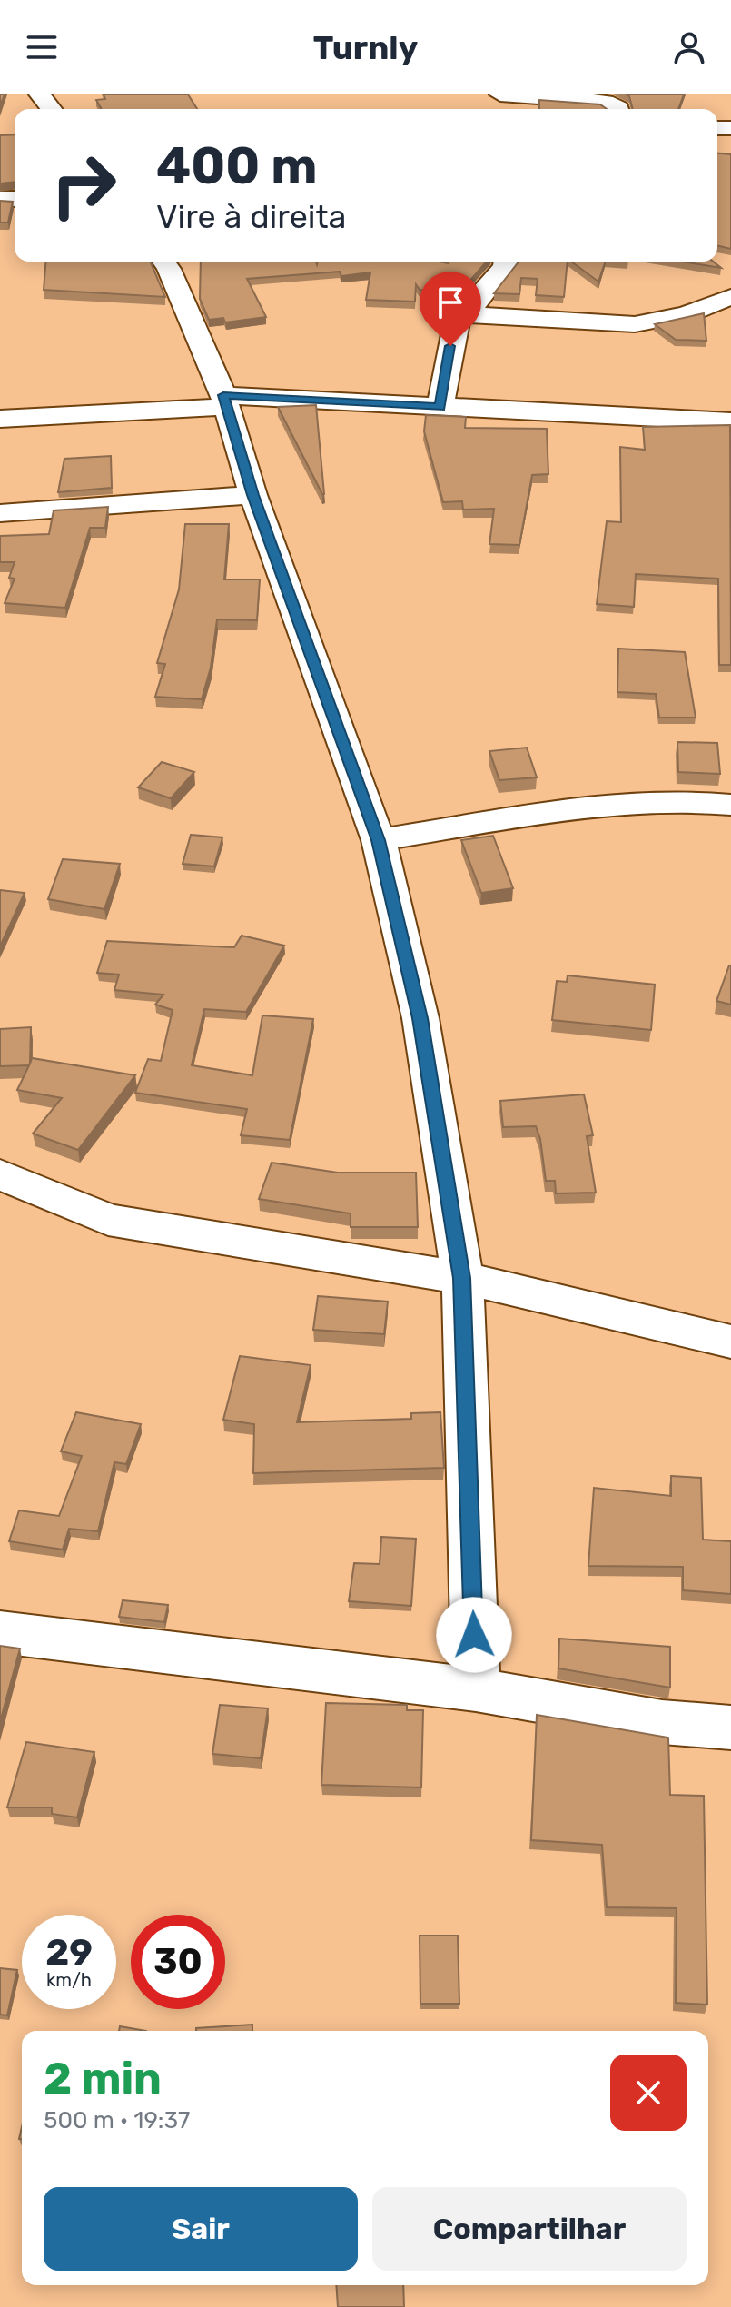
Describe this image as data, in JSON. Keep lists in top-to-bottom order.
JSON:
{
  "page": {
    "header": "Turnly",
    "turn": ["400 m", "Vire à direita"],
    "speed": "29 km/h",
    "limit": "30",
    "heading": ["2 min", "500 m · 19:37"],
    "buttons": ["Sair", "Compartilhar"]
  }
}
